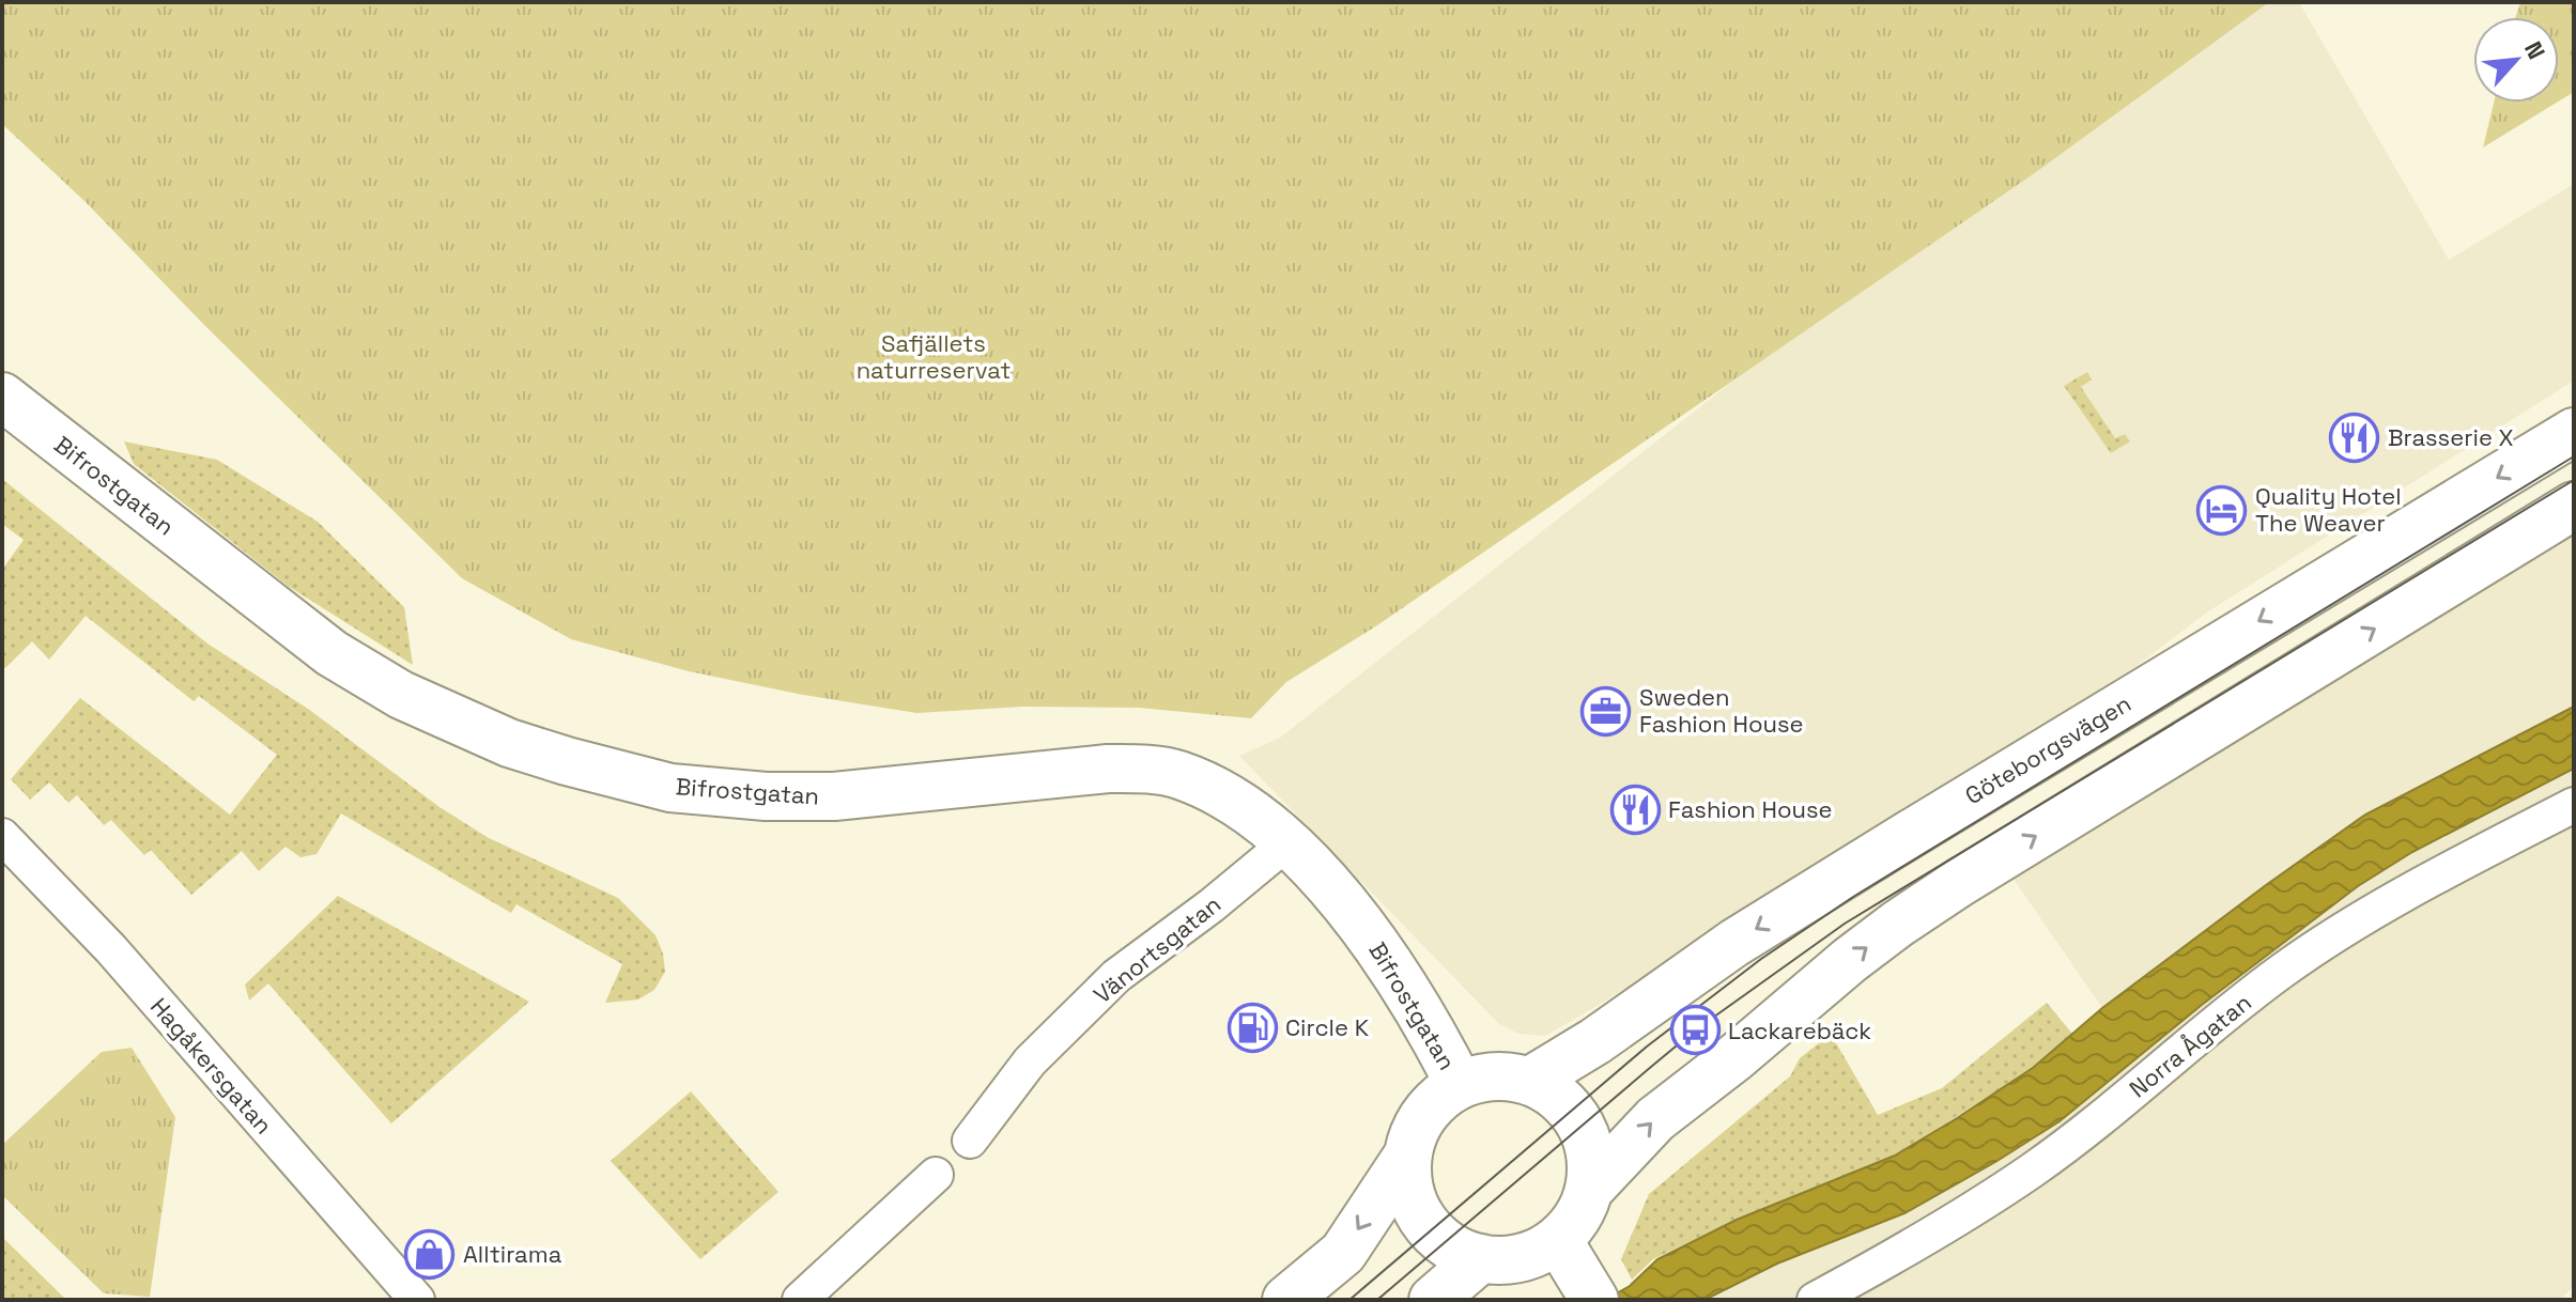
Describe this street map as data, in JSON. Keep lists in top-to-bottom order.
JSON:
{
  "streets": {
    "main road": ["Bifrostgatan", "Göteborgsvägen"],
    "street": ["Vänortsgatan", "Norra Ågatan", "Hagåkersgatan"]
  },
  "crossings": [
    ["Bifrostgatan", "Göteborgsvägen"],
    ["Bifrostgatan", "Vänortsgatan"]
  ],
  "parks": ["Safjällets naturreservat"],
  "places": {
    "restaurant": ["Brasserie X", "Fashion House"],
    "hotel": ["Quality Hotel The Weaver"],
    "office": ["Sweden Fashion House"],
    "fuel station": ["Circle K"],
    "bus stop": ["Lackarebäck"],
    "shop": ["Alltirama"]
  },
  "north": "top right"
}
